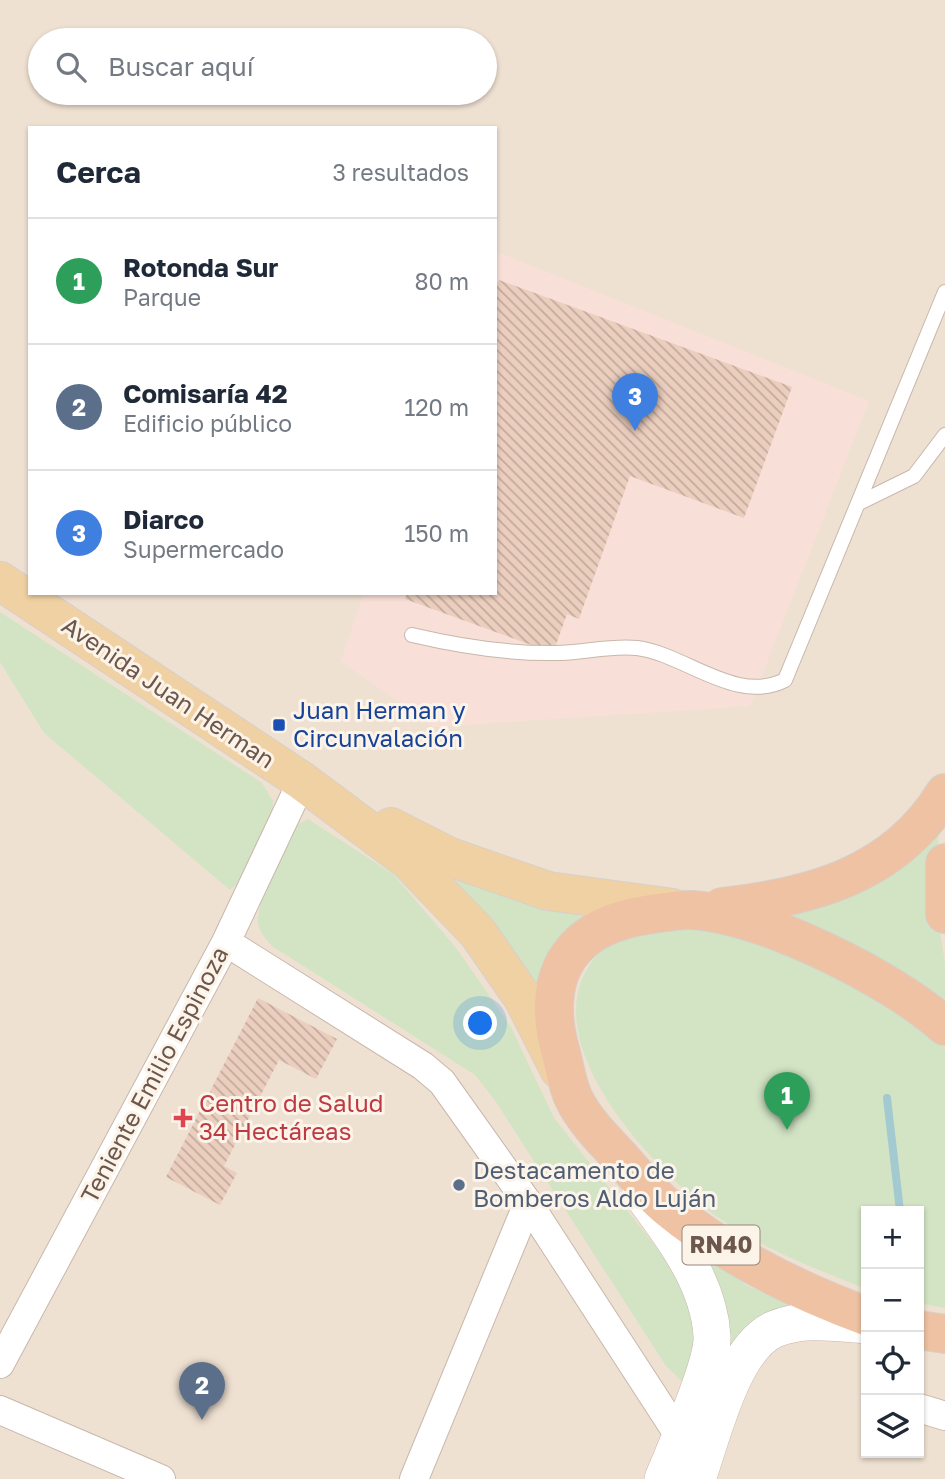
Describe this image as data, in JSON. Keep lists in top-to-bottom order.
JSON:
{
  "streets": {
    "highway": ["RN40"],
    "main road": ["Avenida Juan Herman"],
    "street": ["Teniente Emilio Espinoza"]
  },
  "crossings": [
    ["Avenida Juan Herman", "Teniente Emilio Espinoza"],
    ["Avenida Juan Herman", "RN40"]
  ],
  "places": {
    "transit": ["Juan Herman y Circunvalación"],
    "health": ["Centro de Salud 34 Hectáreas"],
    "other": ["Destacamento de Bomberos Aldo Luján"]
  },
  "page": {
    "search": "Buscar aquí",
    "heading": ["Cerca", "3 resultados"],
    "list": [
      {
        "mark": "1",
        "name": "Rotonda Sur",
        "note": "Parque",
        "value": "80 m"
      },
      {
        "mark": "2",
        "name": "Comisaría 42",
        "note": "Edificio público",
        "value": "120 m"
      },
      {
        "mark": "3",
        "name": "Diarco",
        "note": "Supermercado",
        "value": "150 m"
      }
    ],
    "pins": ["3", "1", "2"],
    "map_buttons": ["+", "−"]
  }
}
